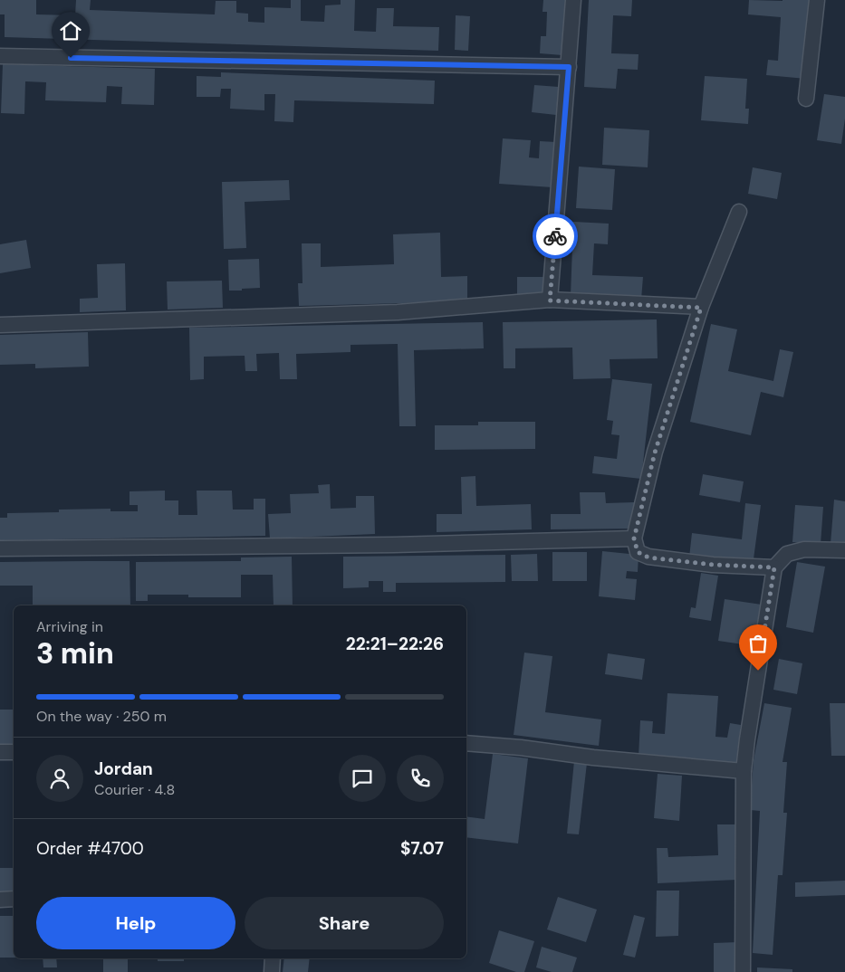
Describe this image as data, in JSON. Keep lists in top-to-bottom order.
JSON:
{
  "page": {
    "heading": ["3 min", "Arriving in", "22:21–22:26"],
    "panel": [
      "Jordan",
      "Courier · 4.8",
      "Order #4700",
      "$7.07"
    ],
    "bar": "On the way · 250 m",
    "buttons": ["Help", "Share"]
  }
}
